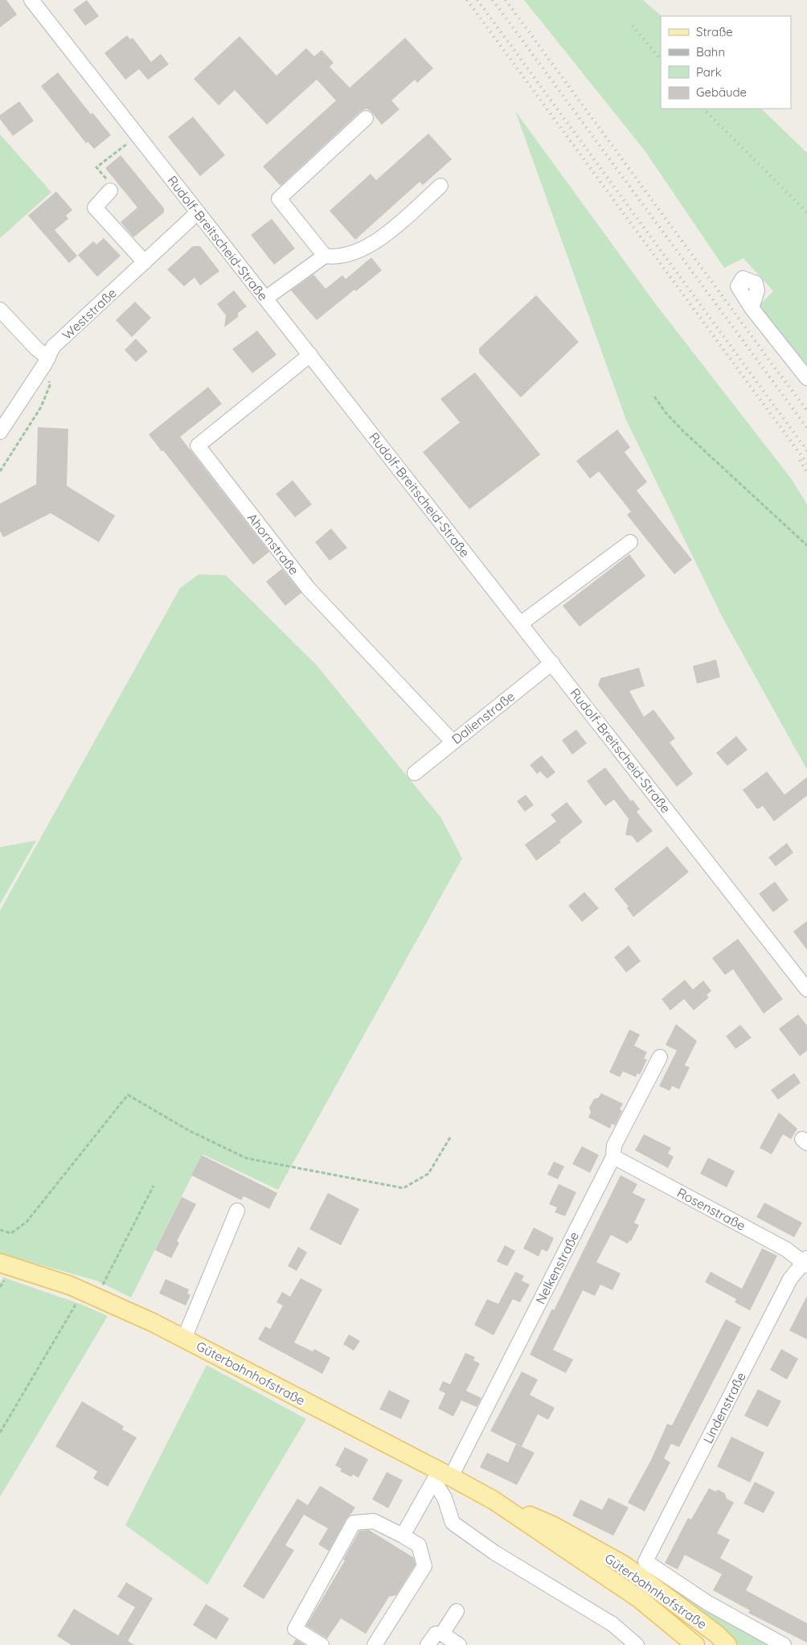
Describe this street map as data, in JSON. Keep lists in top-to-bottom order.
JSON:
{
  "streets": {
    "main road": ["Güterbahnhofstraße"],
    "street": [
      "Rudolf-Breitscheid-Straße",
      "Weststraße",
      "Ahornstraße",
      "Dalienstraße",
      "Rosenstraße",
      "Nelkenstraße",
      "Lindenstraße"
    ]
  },
  "crossings": [
    ["Rudolf-Breitscheid-Straße", "Weststraße"],
    ["Rudolf-Breitscheid-Straße", "Ahornstraße"],
    ["Rudolf-Breitscheid-Straße", "Dalienstraße"],
    ["Ahornstraße", "Dalienstraße"],
    ["Rosenstraße", "Nelkenstraße"],
    ["Rosenstraße", "Lindenstraße"],
    ["Nelkenstraße", "Güterbahnhofstraße"],
    ["Güterbahnhofstraße", "Lindenstraße"]
  ],
  "legend": [
    "Straße",
    "Bahn",
    "Park",
    "Gebäude"
  ]
}
